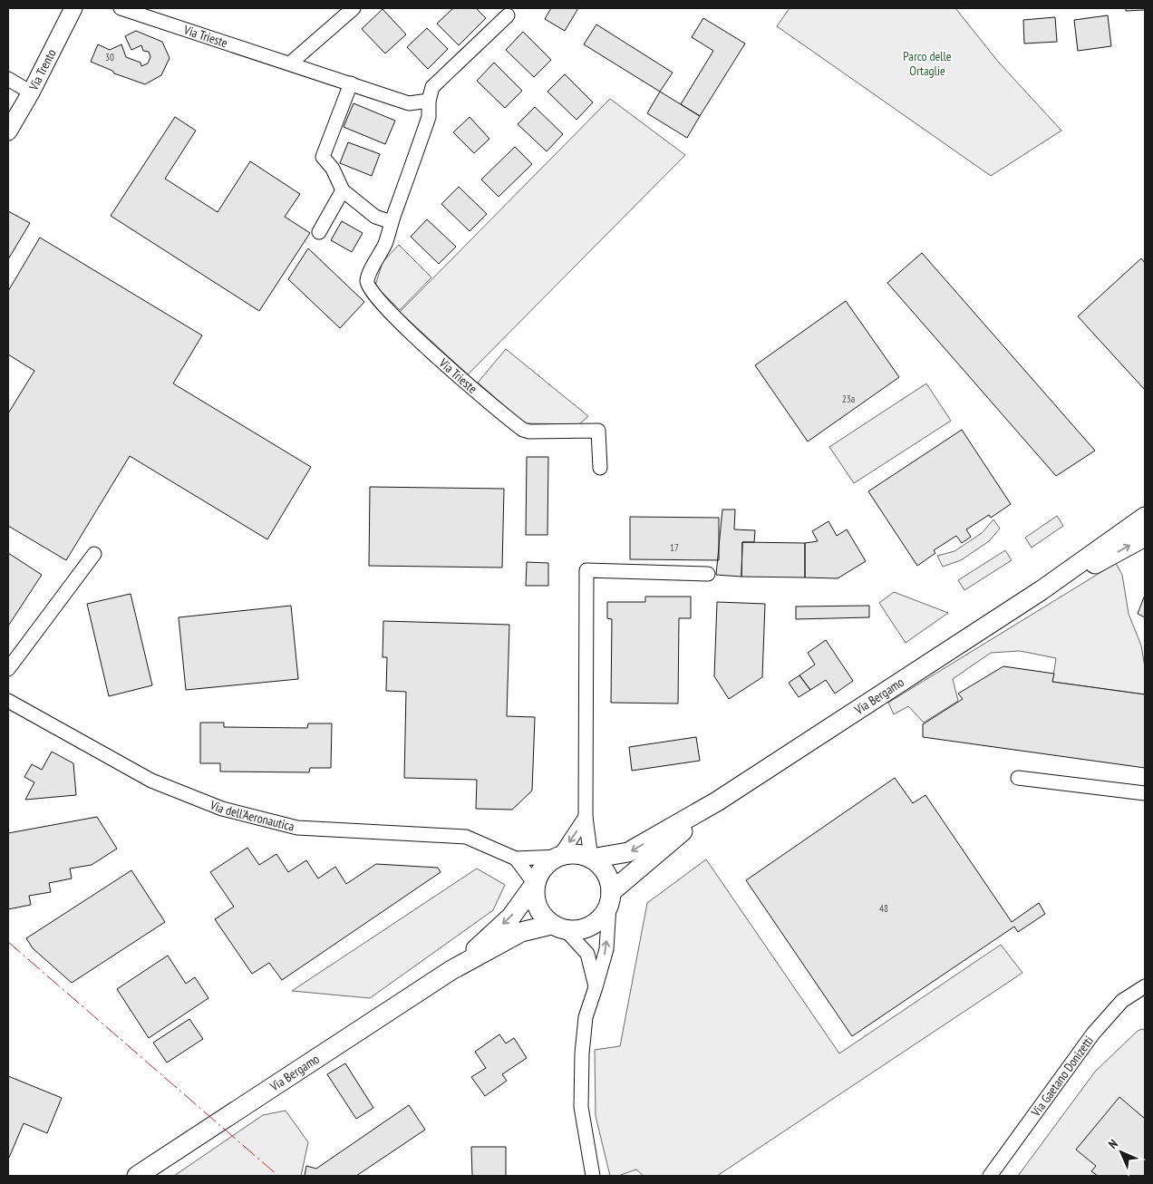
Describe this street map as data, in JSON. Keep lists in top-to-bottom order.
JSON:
{
  "streets": {
    "main road": ["Via Bergamo"],
    "street": [
      "Via Trieste",
      "Via Trento",
      "Via dell'Aeronautica",
      "Via Gaetano Donizetti"
    ]
  },
  "crossings": [
    ["Via Bergamo", "Via dell'Aeronautica"]
  ],
  "parks": ["Parco delle Ortaglie"],
  "house_numbers": [
    "30",
    "23a",
    "17",
    "48"
  ],
  "north": "top left"
}
